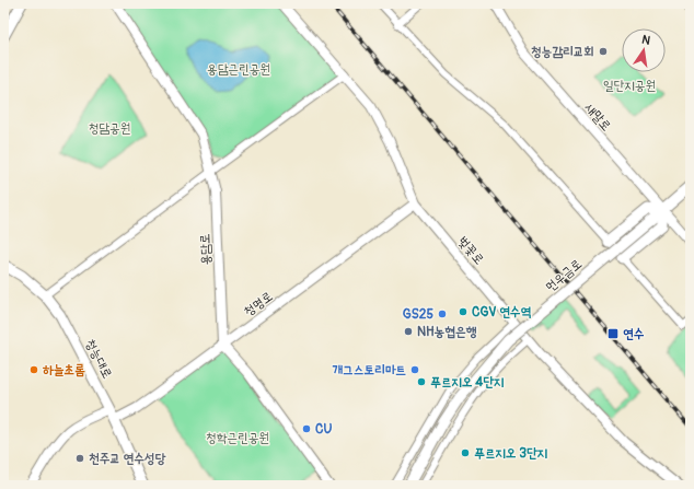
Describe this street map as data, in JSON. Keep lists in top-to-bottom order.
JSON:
{
  "streets": {
    "main road": ["먼우금로", "청능대로"],
    "street": [
      "새말로",
      "용담로",
      "벚꽃로",
      "청명로"
    ]
  },
  "crossings": [
    ["새말로", "먼우금로"],
    ["용담로", "청명로"],
    ["벚꽃로", "청명로"],
    ["청명로", "청능대로"]
  ],
  "parks": [
    "용담근린공원",
    "일단지공원",
    "청담공원",
    "청학근린공원"
  ],
  "places": {
    "other": [
      "청능감리교회",
      "CGV 연수역",
      "GS25",
      "NH농협은행",
      "하늘초롬",
      "개그스토리마트",
      "푸르지오 4단지",
      "CU",
      "푸르지오 3단지",
      "천주교 연수성당"
    ],
    "transit": ["연수"]
  },
  "north": "top"
}
